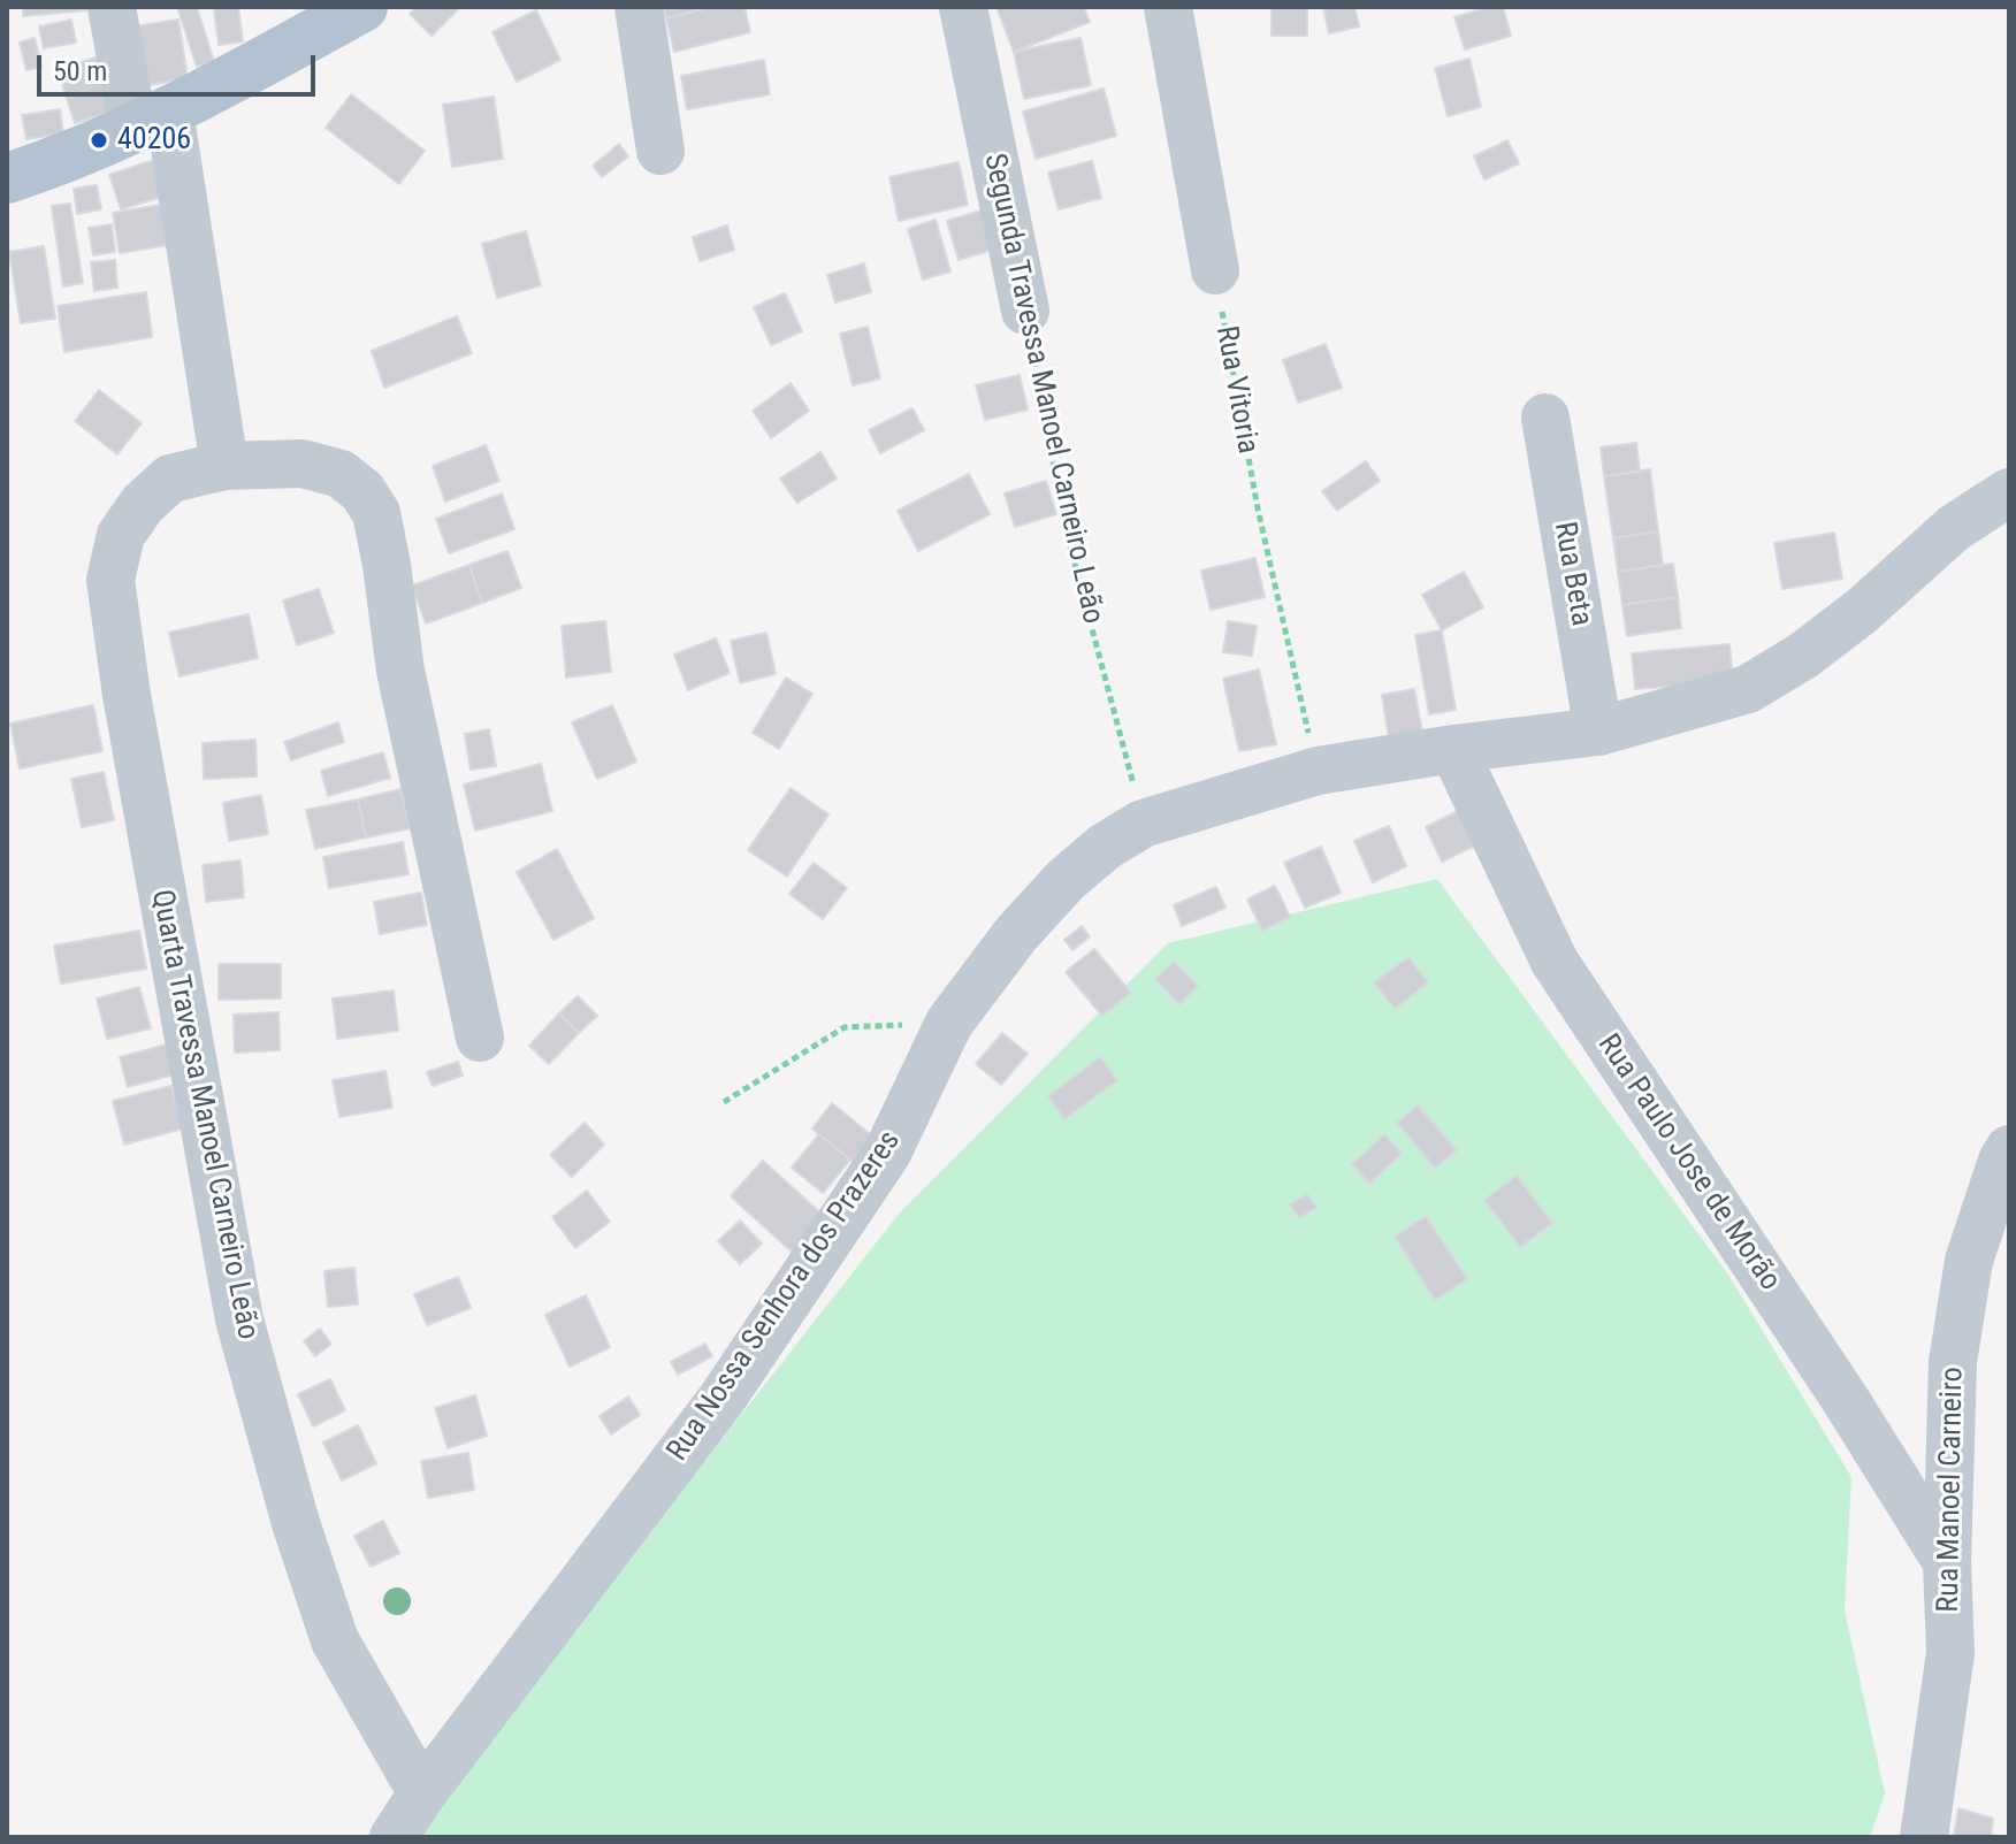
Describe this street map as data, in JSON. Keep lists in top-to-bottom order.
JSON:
{
  "streets": {
    "street": [
      "Segunda Travessa Manoel Carneiro Leão",
      "Rua Beta",
      "Quarta Travessa Manoel Carneiro Leão",
      "Rua Paulo Jose de Morão",
      "Rua Nossa Senhora dos Prazeres",
      "Rua Manoel Carneiro"
    ],
    "path": ["Rua Vitoria"]
  },
  "crossings": [
    ["Segunda Travessa Manoel Carneiro Leão", "Rua Nossa Senhora dos Prazeres"],
    ["Rua Vitoria", "Rua Nossa Senhora dos Prazeres"],
    ["Rua Beta", "Rua Nossa Senhora dos Prazeres"],
    ["Quarta Travessa Manoel Carneiro Leão", "Rua Nossa Senhora dos Prazeres"],
    ["Rua Paulo Jose de Morão", "Rua Nossa Senhora dos Prazeres"],
    ["Rua Paulo Jose de Morão", "Rua Manoel Carneiro"]
  ],
  "places": ["40206"],
  "scale_bar": "50 m"
}
